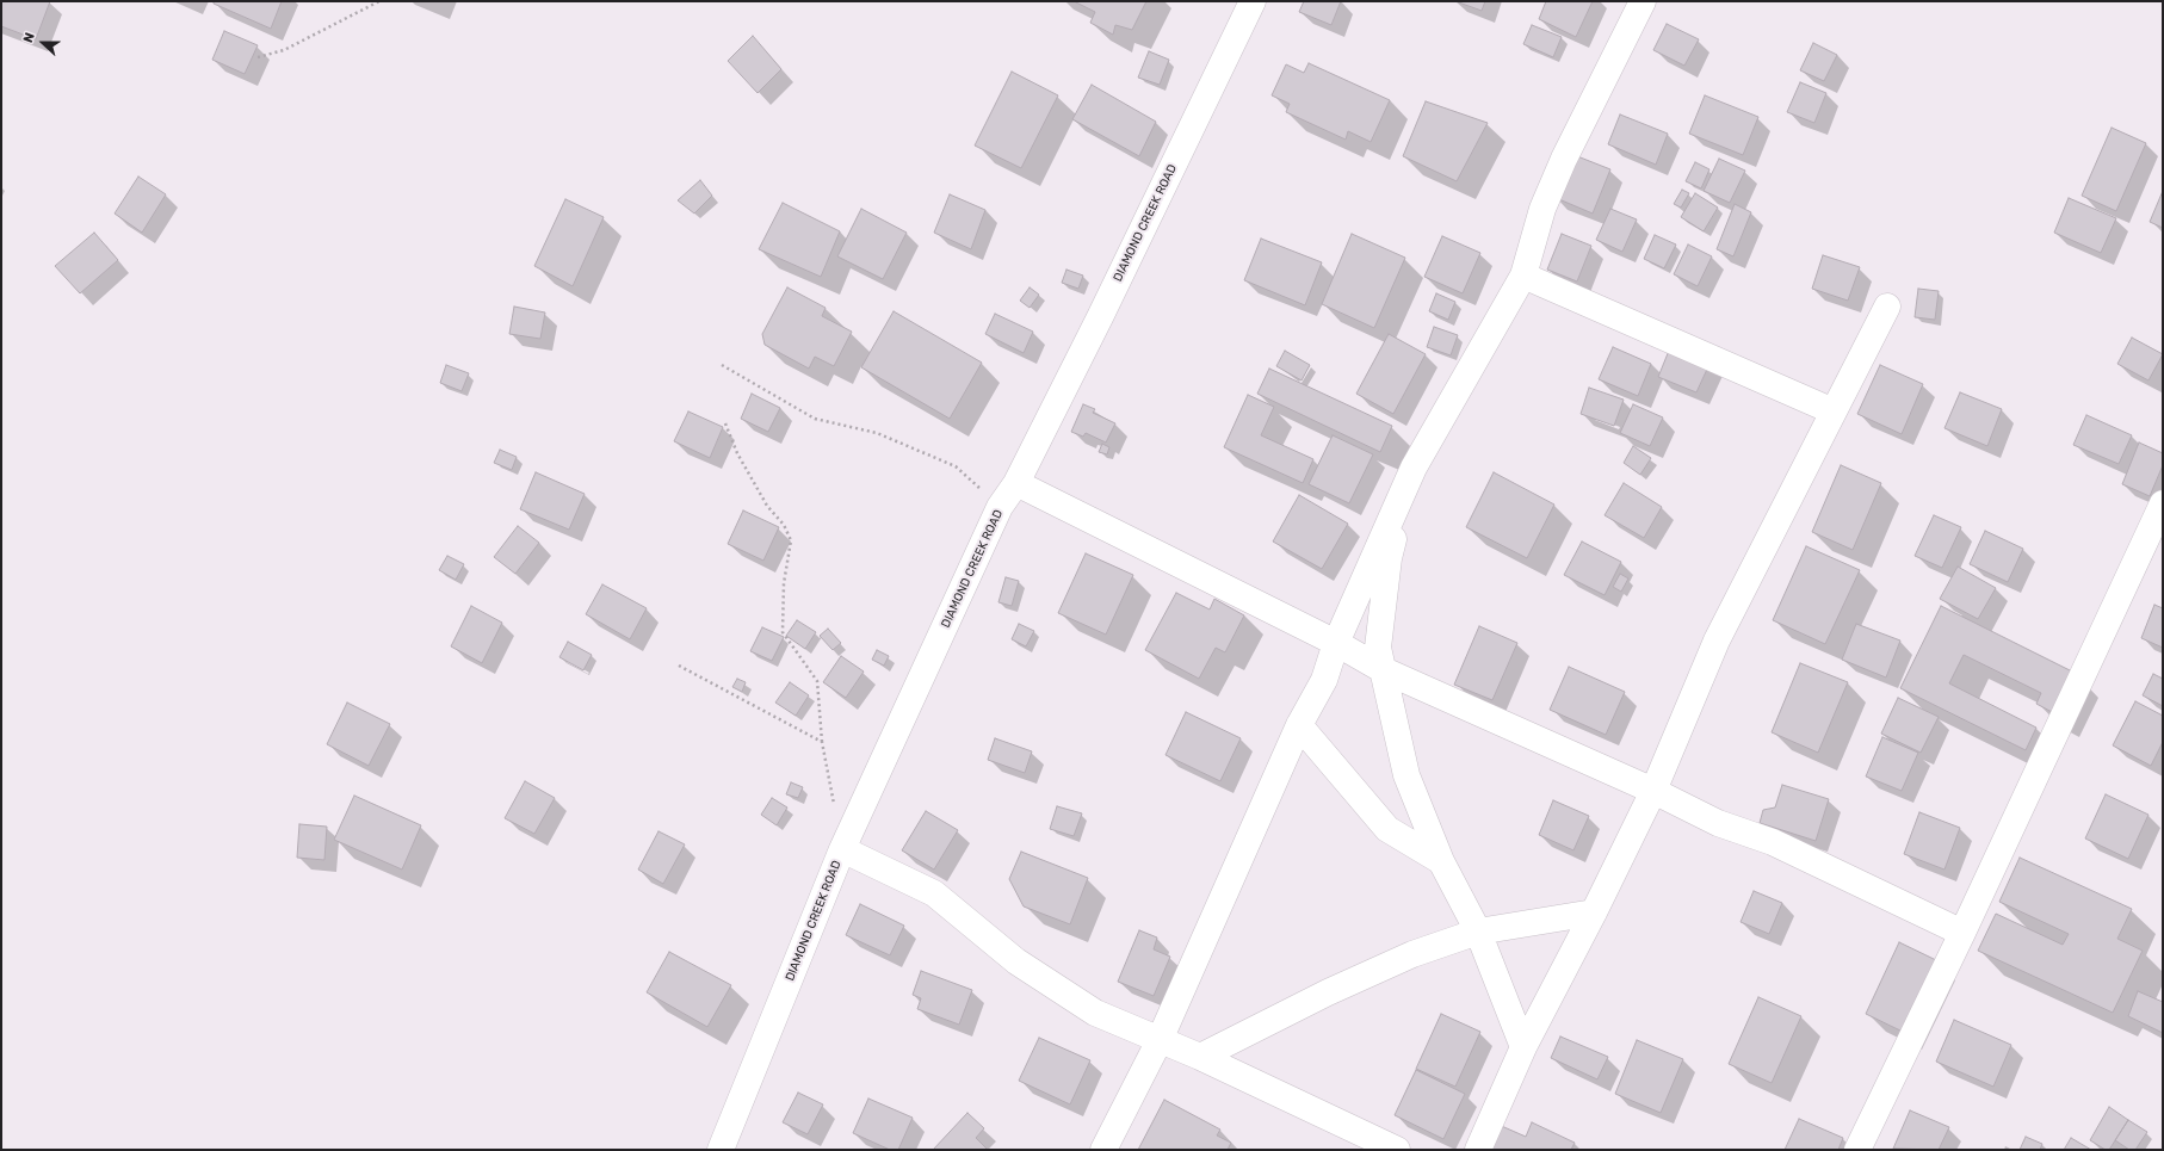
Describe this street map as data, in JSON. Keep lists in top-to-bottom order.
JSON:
{
  "streets": {
    "street": ["DIAMOND CREEK ROAD"]
  },
  "north": "left"
}
